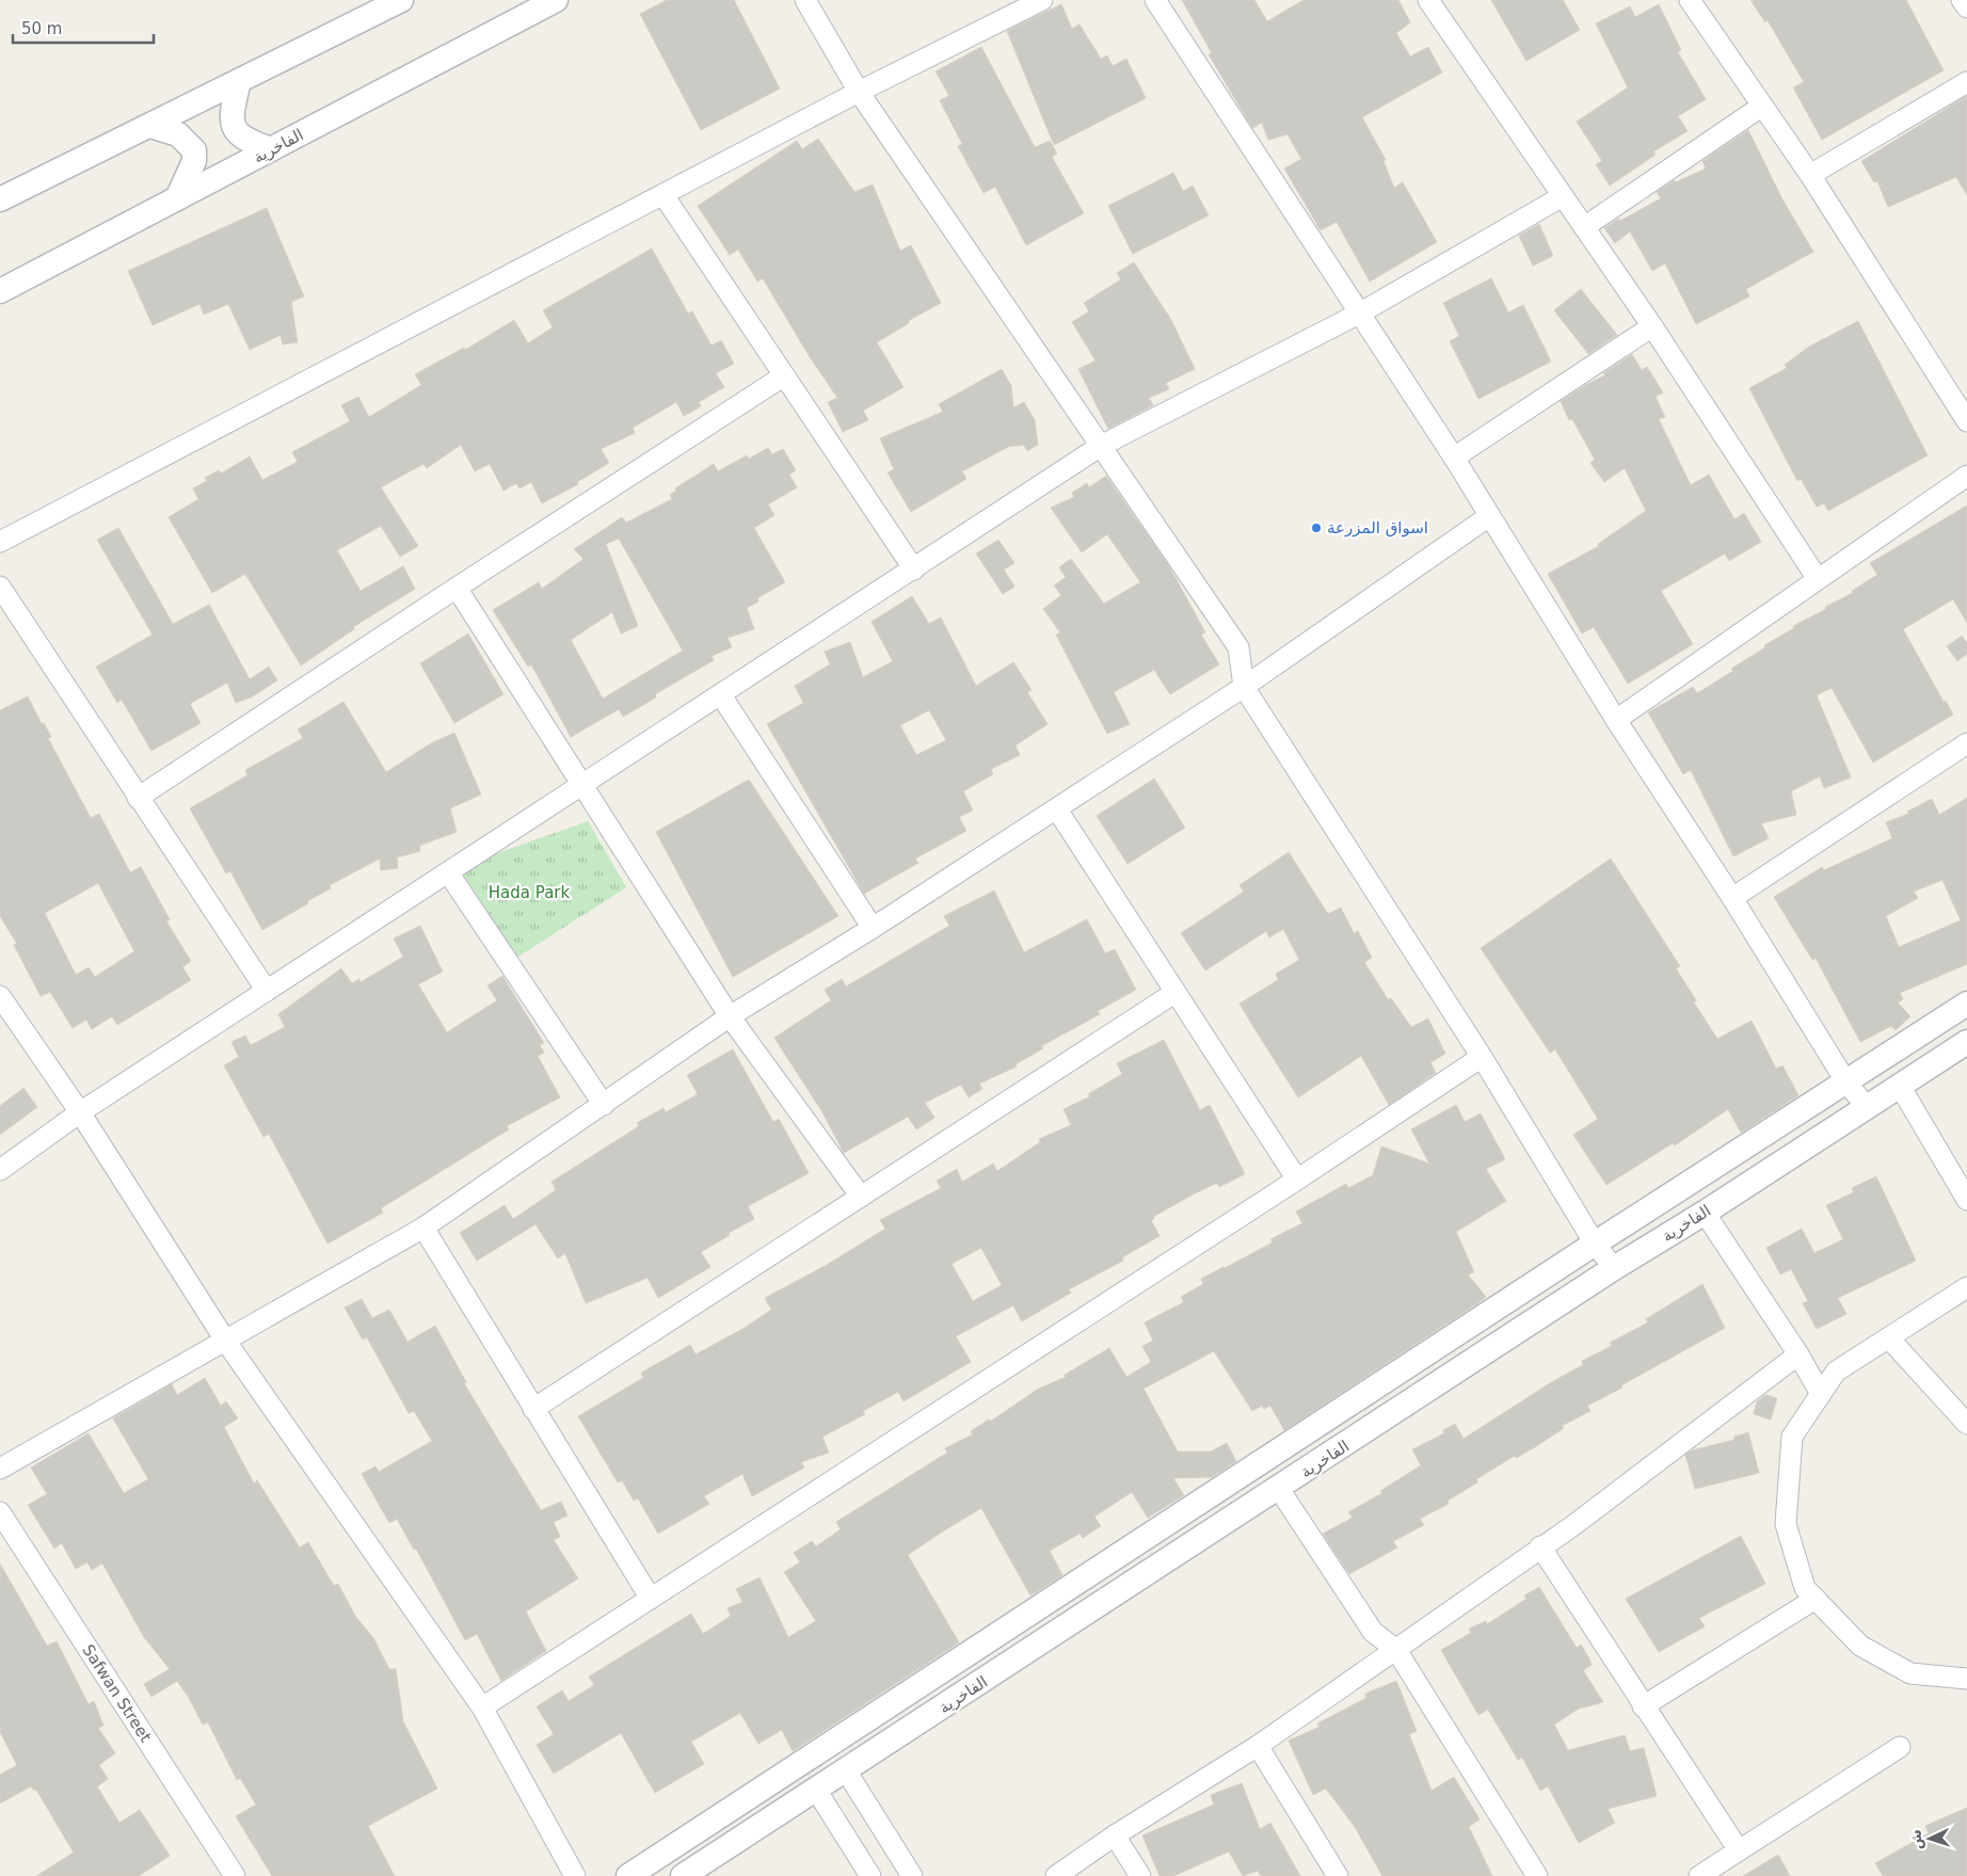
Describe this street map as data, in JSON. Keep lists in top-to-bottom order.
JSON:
{
  "streets": {
    "street": ["الفاخرية", "Safwan Street"]
  },
  "parks": ["Hada Park"],
  "places": ["اسواق المزرعة"],
  "scale_bar": "50 m",
  "north": "left"
}
